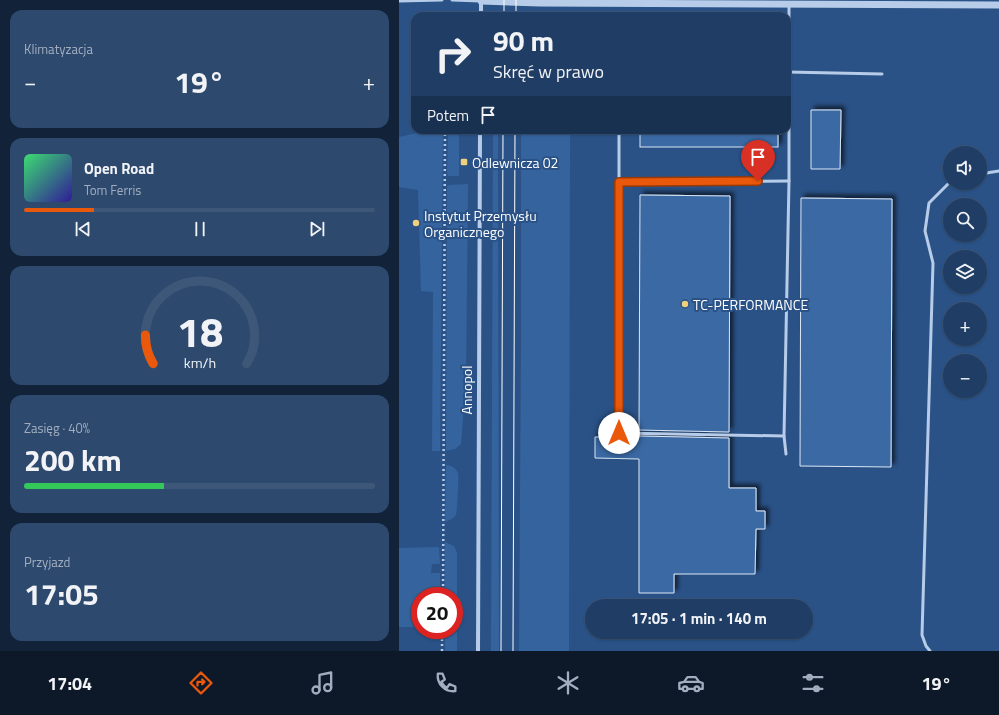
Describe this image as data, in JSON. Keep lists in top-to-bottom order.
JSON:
{
  "streets": {
    "street": ["Annopol"]
  },
  "places": {
    "transit": ["Odlewnicza 02"],
    "other": ["Instytut Przemysłu Organicznego", "TC-PERFORMANCE"]
  },
  "page": {
    "tile": [
      "Klimatyzacja",
      ["Zasięg · 40%", "200 km"],
      ["Przyjazd", "17:05"]
    ],
    "turn": ["90 m", "Skręć w prawo"],
    "heat": ["−", "19°", "+"],
    "then": "Potem",
    "map_buttons": ["+", "−"],
    "song": ["Open Road", "Tom Ferris"],
    "limit": "20",
    "trip": "17:05 · 1 min · 140 m",
    "tabs": ["17:04", "19°"],
    "gauge": ["18", "km/h"]
  }
}
